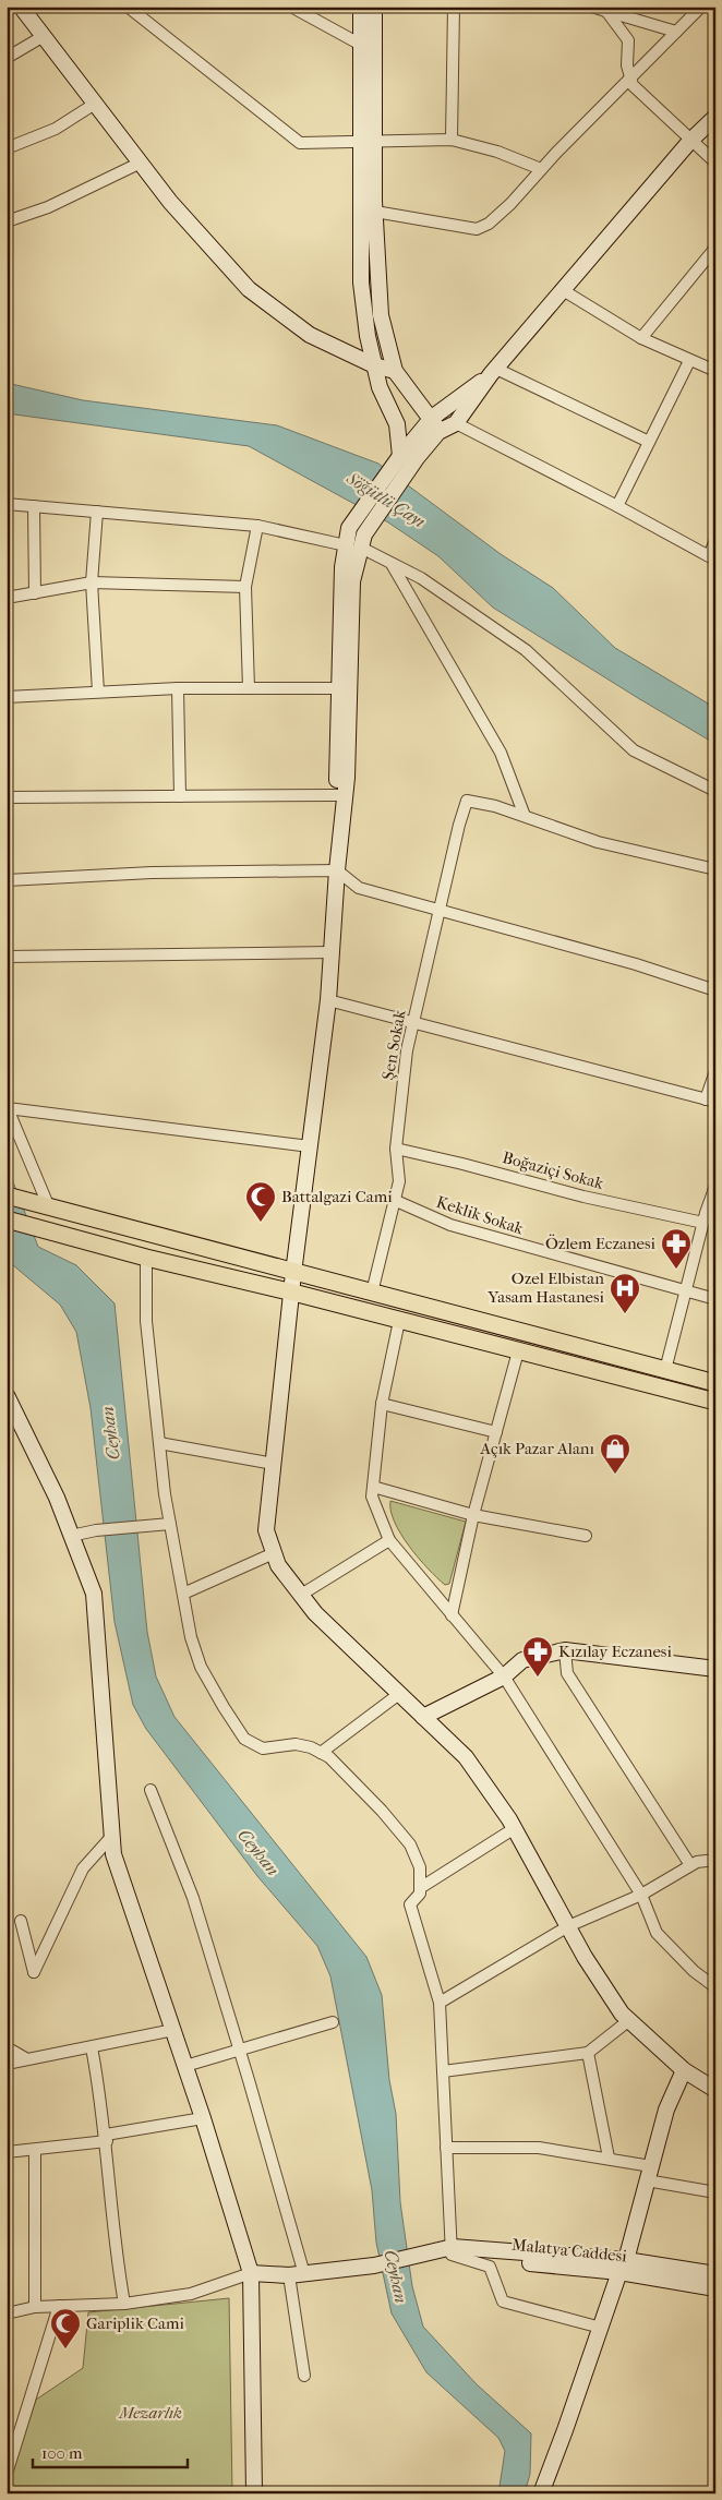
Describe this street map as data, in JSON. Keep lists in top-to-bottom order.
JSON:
{
  "streets": {
    "street": [
      "Şen Sokak",
      "Boğaziçi Sokak",
      "Keklik Sokak",
      "Malatya Caddesi"
    ]
  },
  "crossings": [
    ["Şen Sokak", "Boğaziçi Sokak"],
    ["Şen Sokak", "Keklik Sokak"]
  ],
  "water": ["Söğütlü Çayı", "Ceyhan"],
  "parks": ["Mezarlık"],
  "places": {
    "mosque": ["Battalgazi Cami", "Gariplik Cami"],
    "pharmacy": ["Özlem Eczanesi", "Kızılay Eczanesi"],
    "hospital": ["Ozel Elbistan Yasam Hastanesi"],
    "shop": ["Açık Pazar Alanı"]
  },
  "scale_bar": "100 m"
}
